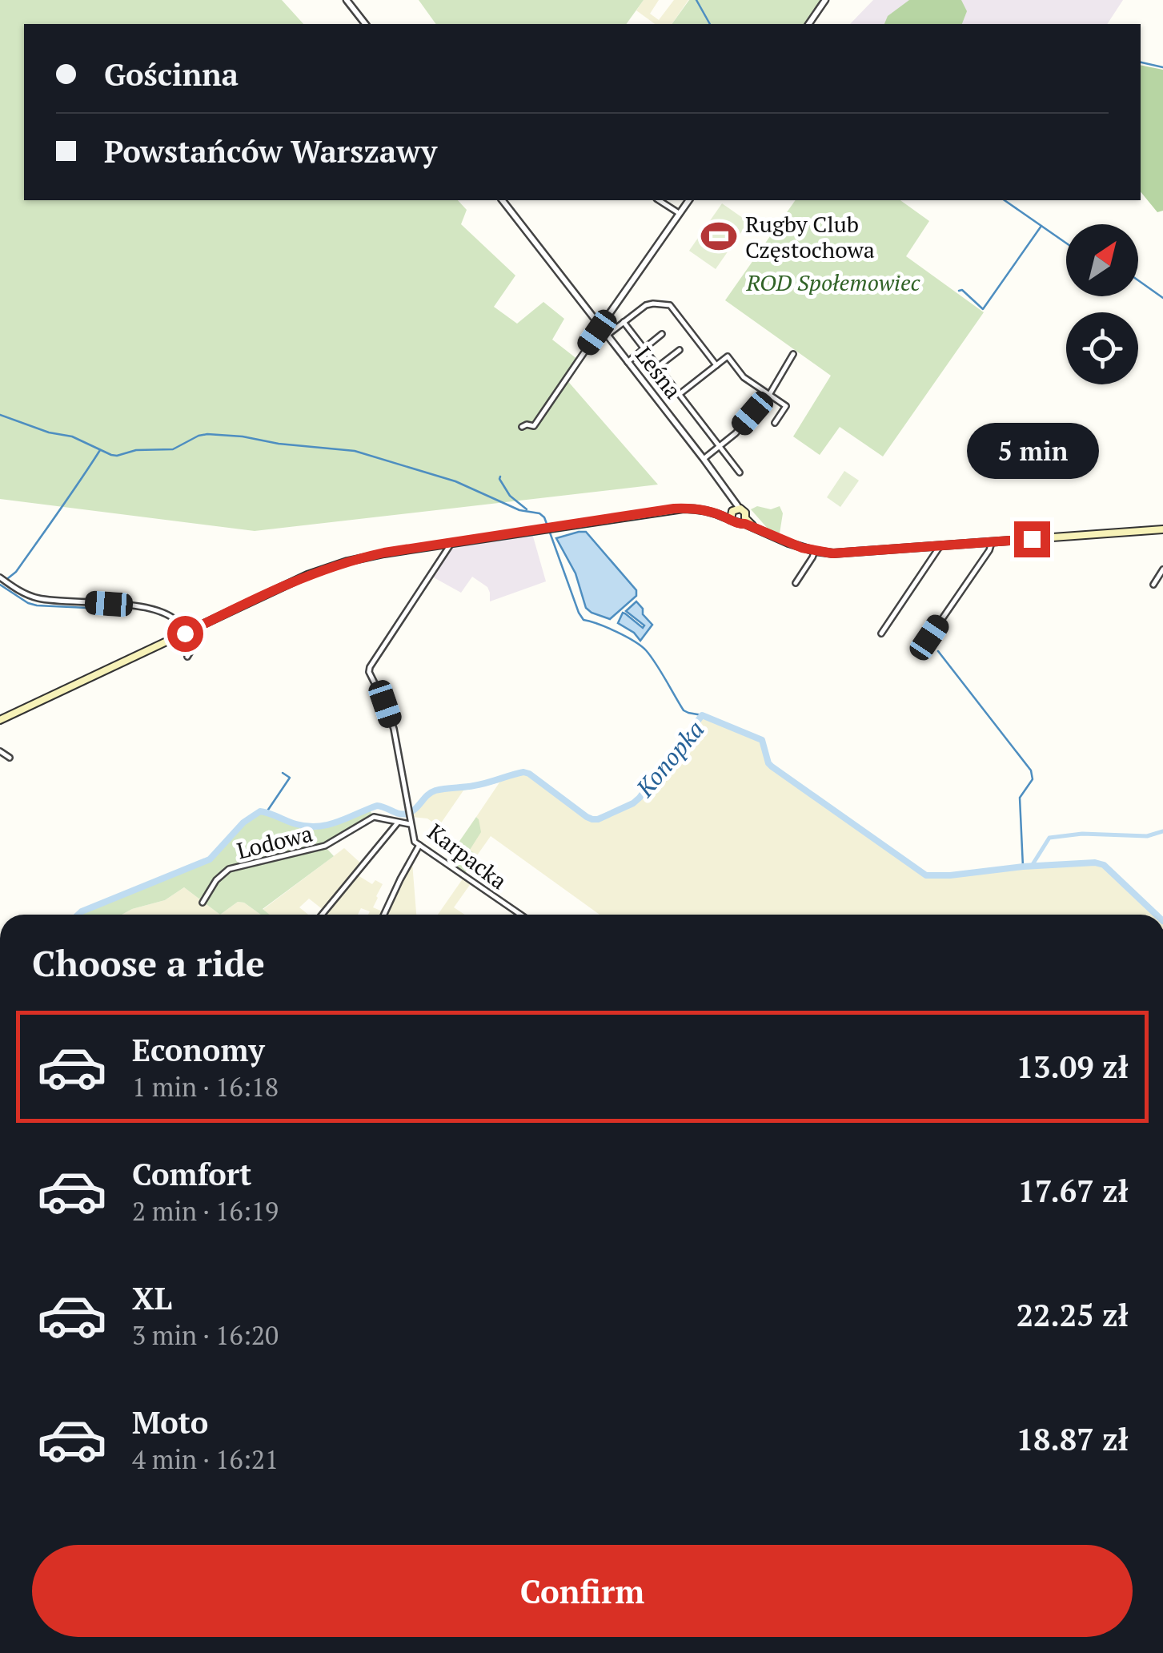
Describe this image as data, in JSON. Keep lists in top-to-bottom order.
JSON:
{
  "streets": {
    "street": ["Leśna", "Lodowa", "Karpacka"]
  },
  "crossings": [
    ["Lodowa", "Karpacka"]
  ],
  "water": ["Konopka"],
  "parks": ["ROD Społemowiec"],
  "places": {
    "sports": ["Rugby Club Częstochowa"]
  },
  "north": "top right",
  "page": {
    "banner": ["Gościnna", "Powstańców Warszawy"],
    "bubble": "5 min",
    "heading": "Choose a ride",
    "list": [
      {
        "name": "Economy",
        "note": "1 min · 16:18",
        "value": "13.09 zł"
      },
      {
        "name": "Comfort",
        "note": "2 min · 16:19",
        "value": "17.67 zł"
      },
      {
        "name": "XL",
        "note": "3 min · 16:20",
        "value": "22.25 zł"
      },
      {
        "name": "Moto",
        "note": "4 min · 16:21",
        "value": "18.87 zł"
      }
    ],
    "buttons": "Confirm"
  }
}
